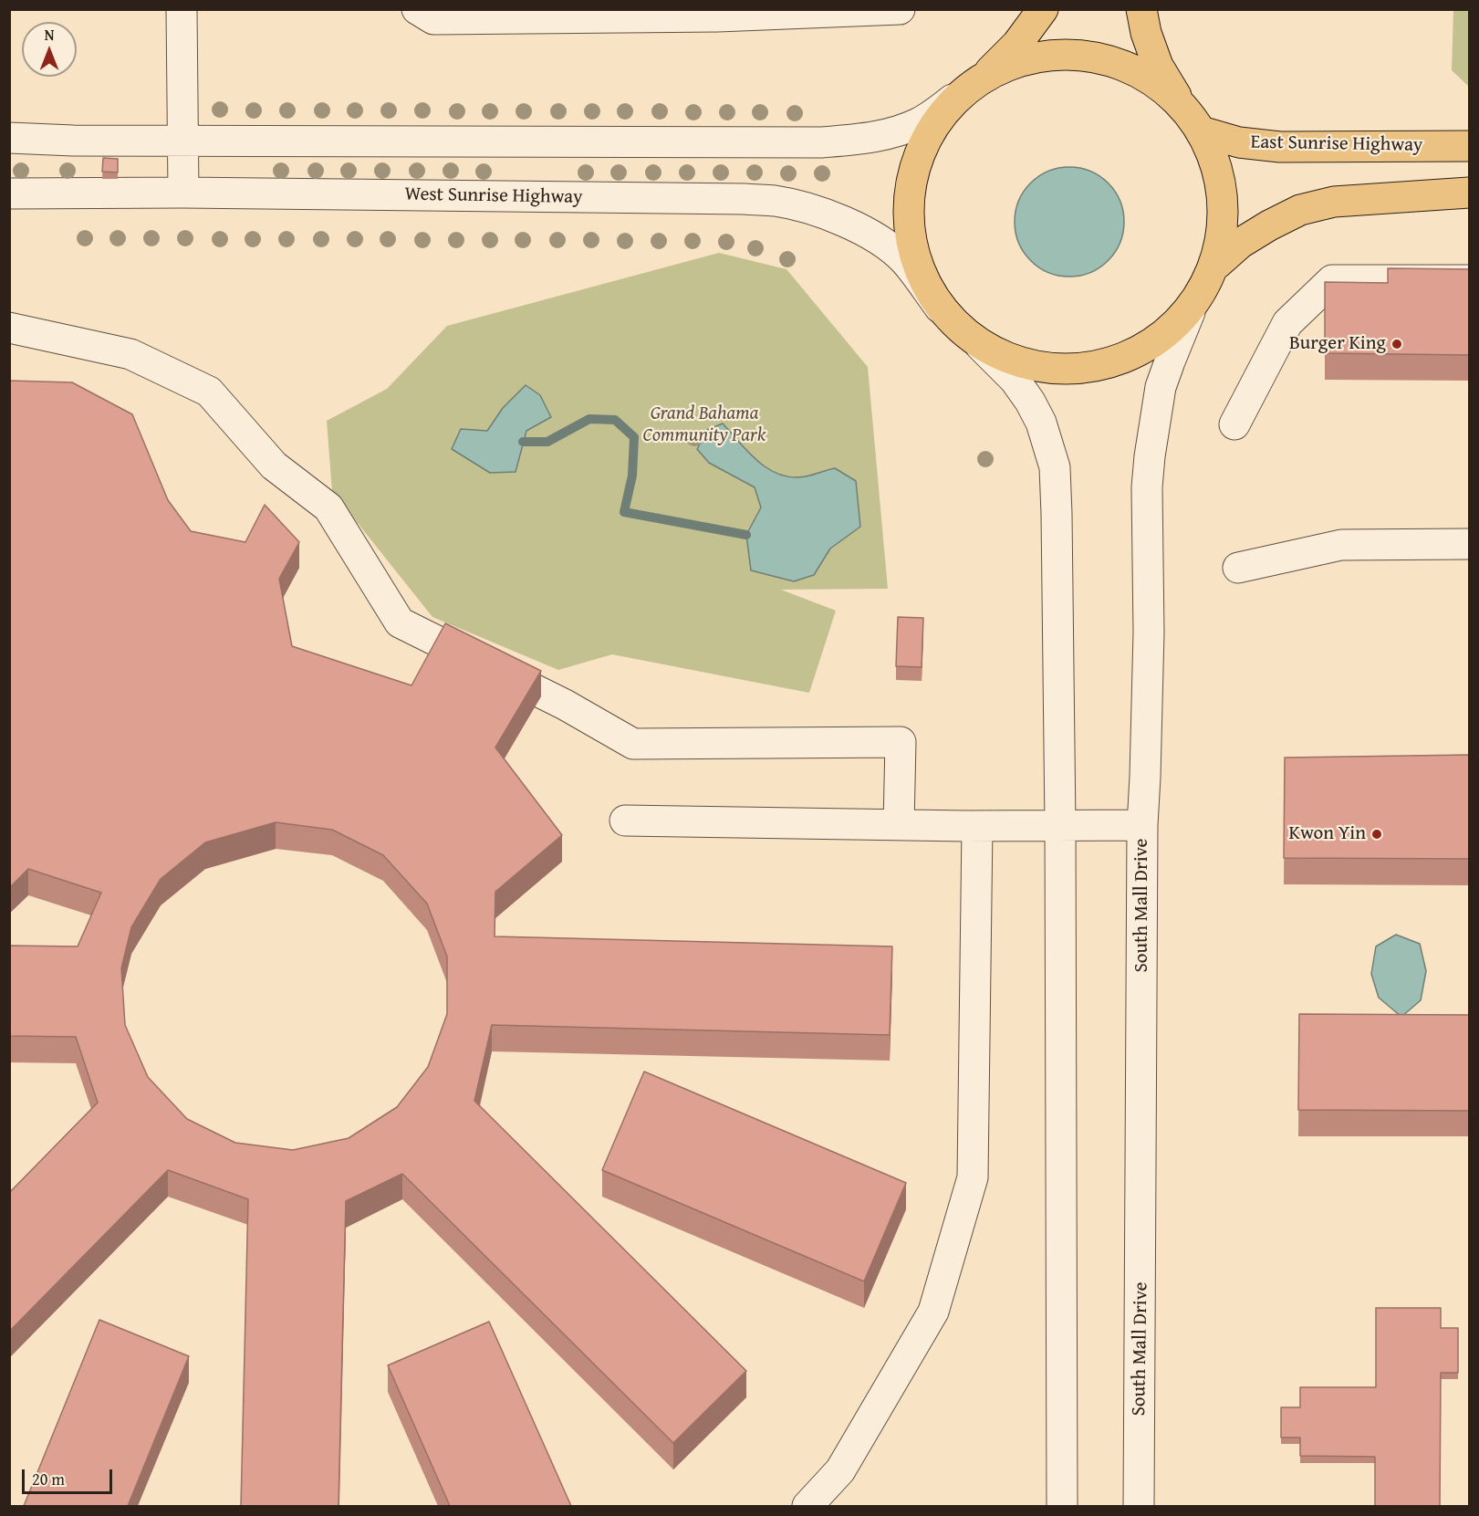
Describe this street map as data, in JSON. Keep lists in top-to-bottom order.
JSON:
{
  "streets": {
    "main road": ["East Sunrise Highway"],
    "street": ["West Sunrise Highway", "South Mall Drive"]
  },
  "parks": ["Grand Bahama Community Park"],
  "places": ["Burger King", "Kwon Yin"],
  "scale_bar": "20 m",
  "north": "top"
}
